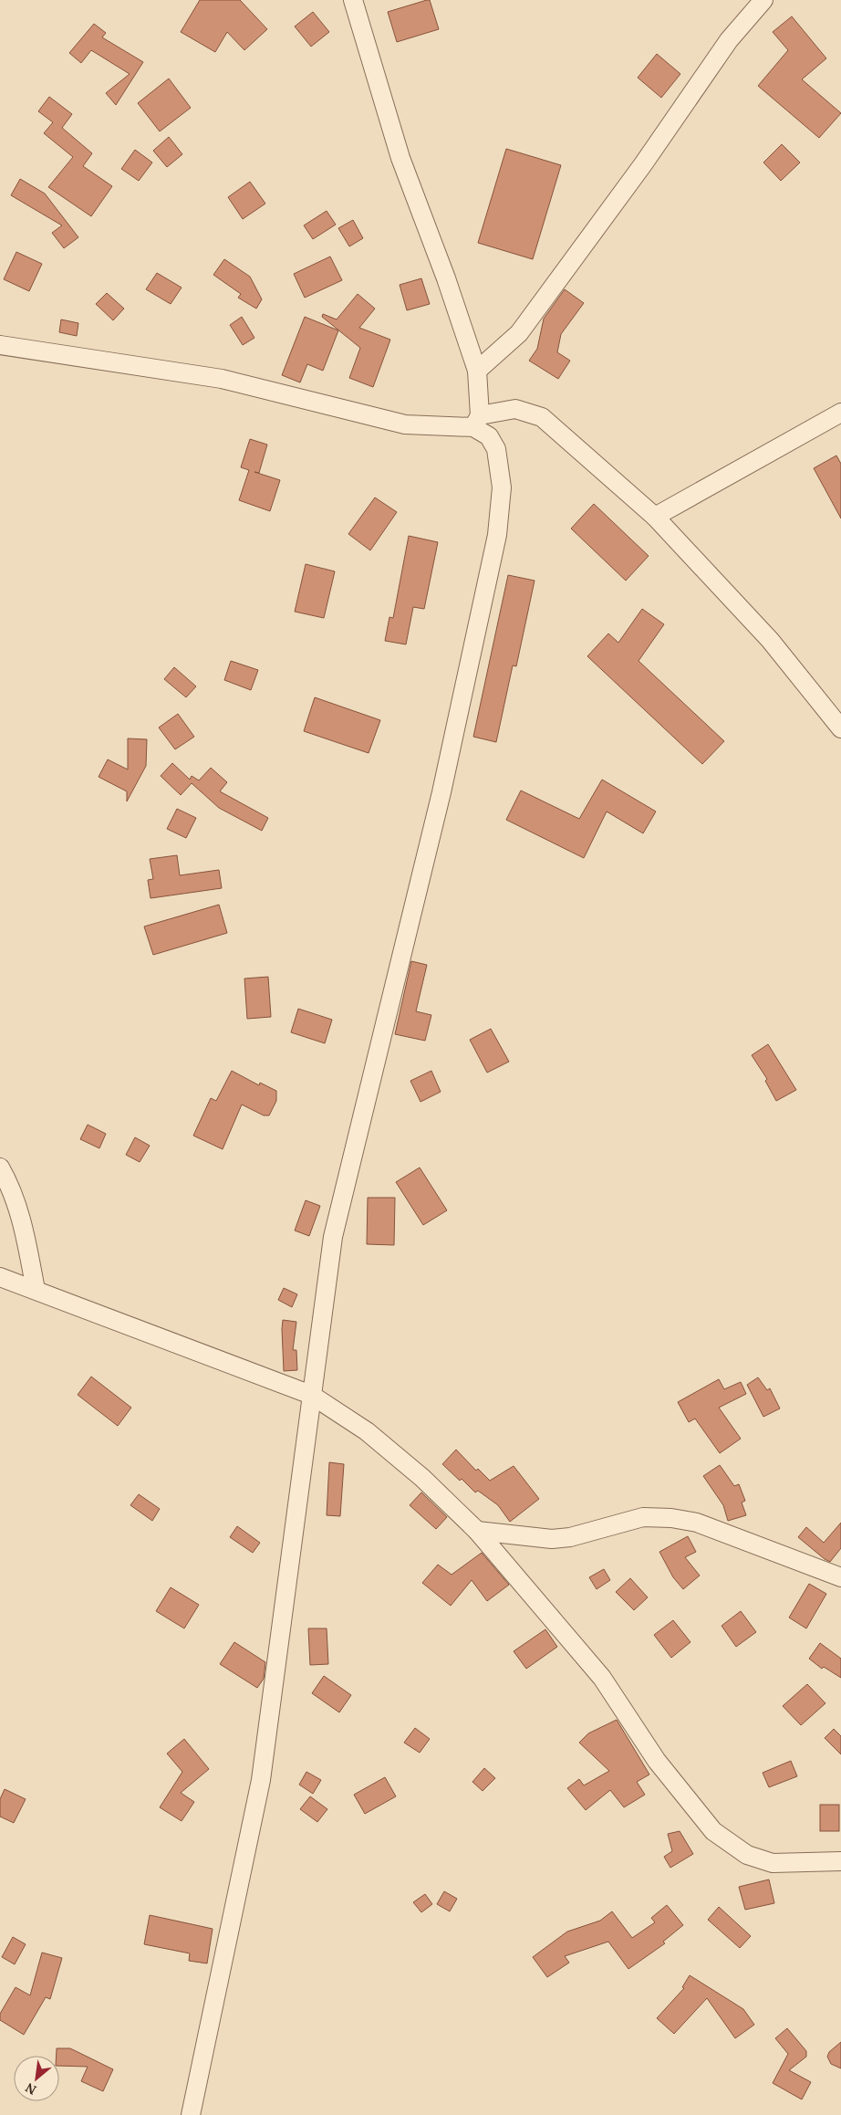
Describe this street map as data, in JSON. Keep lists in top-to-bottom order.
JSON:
{
  "north": "bottom left"
}
